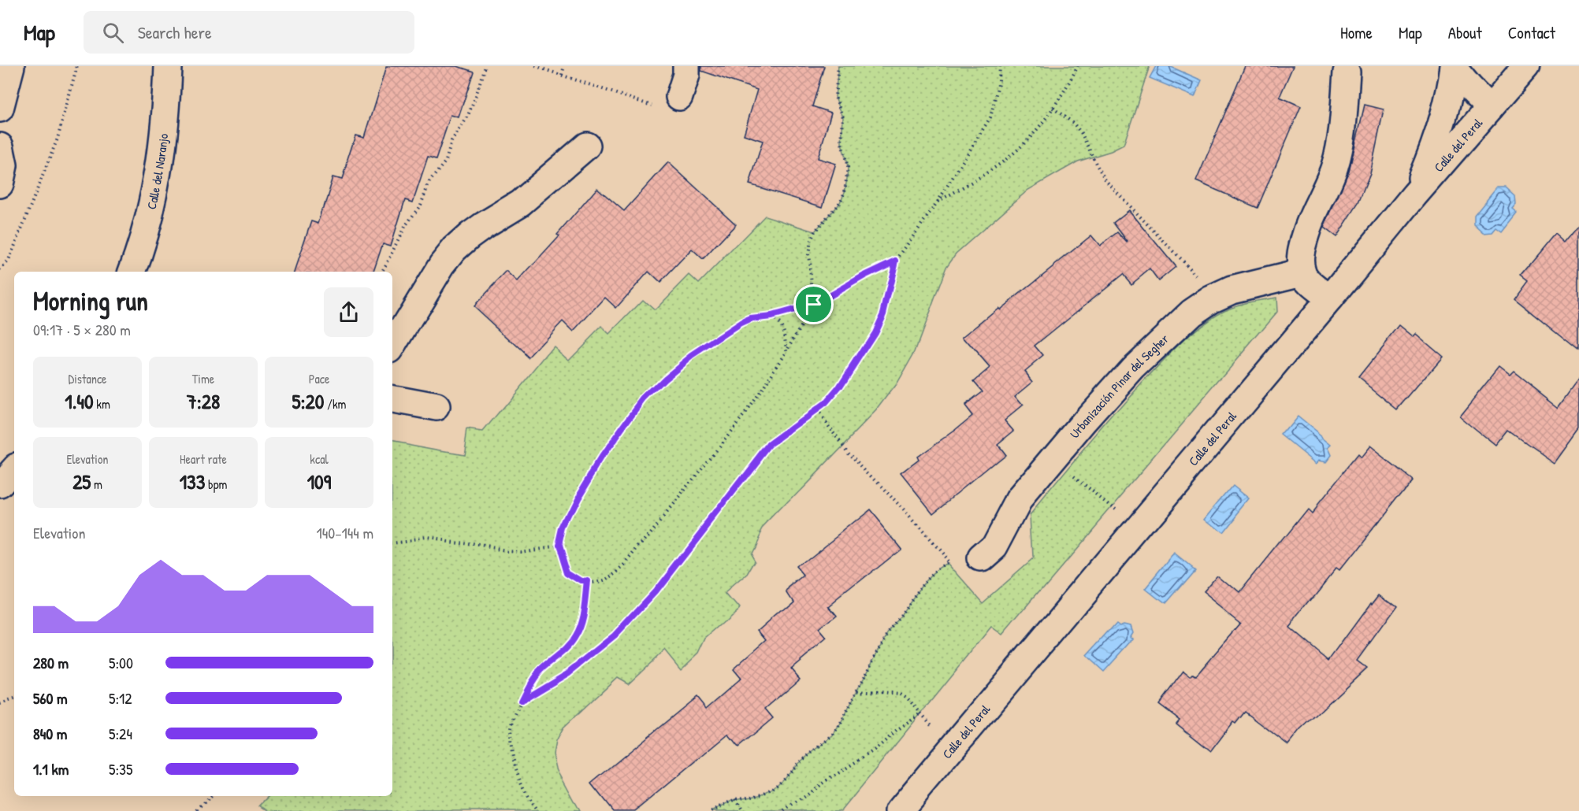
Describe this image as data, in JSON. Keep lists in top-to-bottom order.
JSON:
{
  "streets": {
    "street": ["Calle del Peral", "Calle del Naranjo", "Urbanización Pinar del Segher"]
  },
  "page": {
    "header": "Map",
    "search": "Search here",
    "nav": [
      "Home",
      "Map",
      "About",
      "Contact"
    ],
    "heading": ["Morning run", "09:17 · 5 × 280 m"],
    "stats": [
      ["Distance", "1.40 km"],
      ["Time", "7:28"],
      ["Pace", "5:20 /km"],
      ["Elevation", "25 m"],
      ["Heart rate", "133 bpm"],
      ["kcal", "109"]
    ],
    "chart": ["Elevation", "140–144 m"],
    "list": [
      {
        "name": "280 m",
        "note": "5:00"
      },
      {
        "name": "560 m",
        "note": "5:12"
      },
      {
        "name": "840 m",
        "note": "5:24"
      },
      {
        "name": "1.1 km",
        "note": "5:35"
      }
    ]
  }
}
